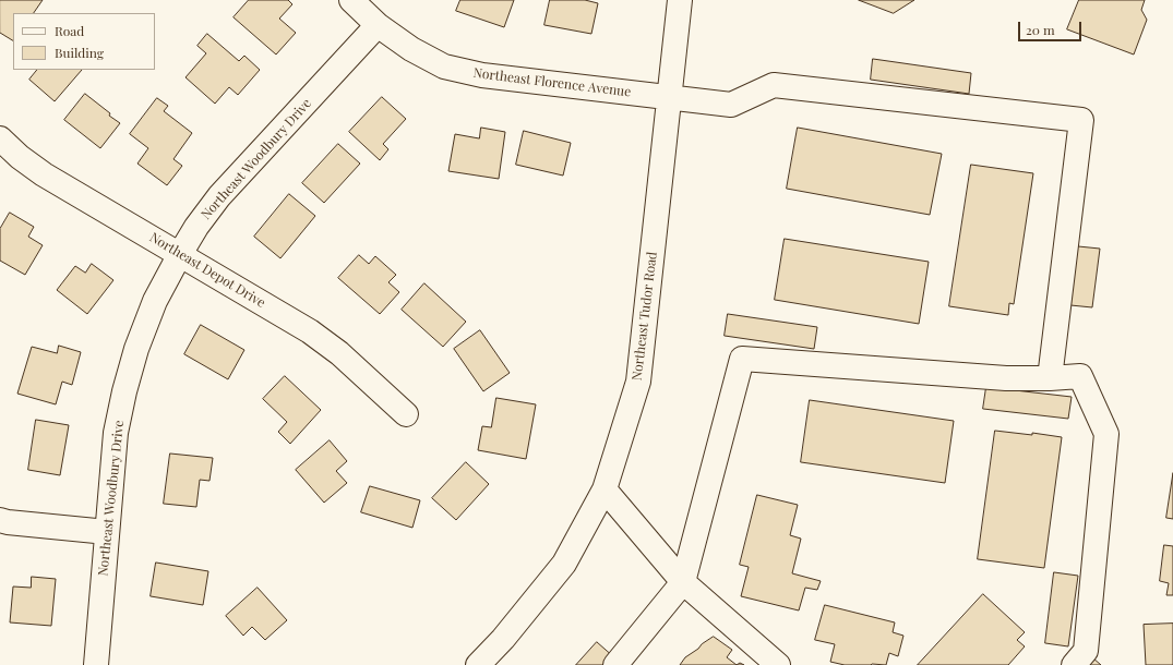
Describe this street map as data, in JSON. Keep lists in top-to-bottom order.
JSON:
{
  "streets": {
    "street": [
      "Northeast Florence Avenue",
      "Northeast Woodbury Drive",
      "Northeast Depot Drive",
      "Northeast Tudor Road"
    ]
  },
  "crossings": [
    ["Northeast Florence Avenue", "Northeast Woodbury Drive"],
    ["Northeast Florence Avenue", "Northeast Tudor Road"],
    ["Northeast Woodbury Drive", "Northeast Depot Drive"]
  ],
  "legend": ["Road", "Building"],
  "scale_bar": "20 m"
}
